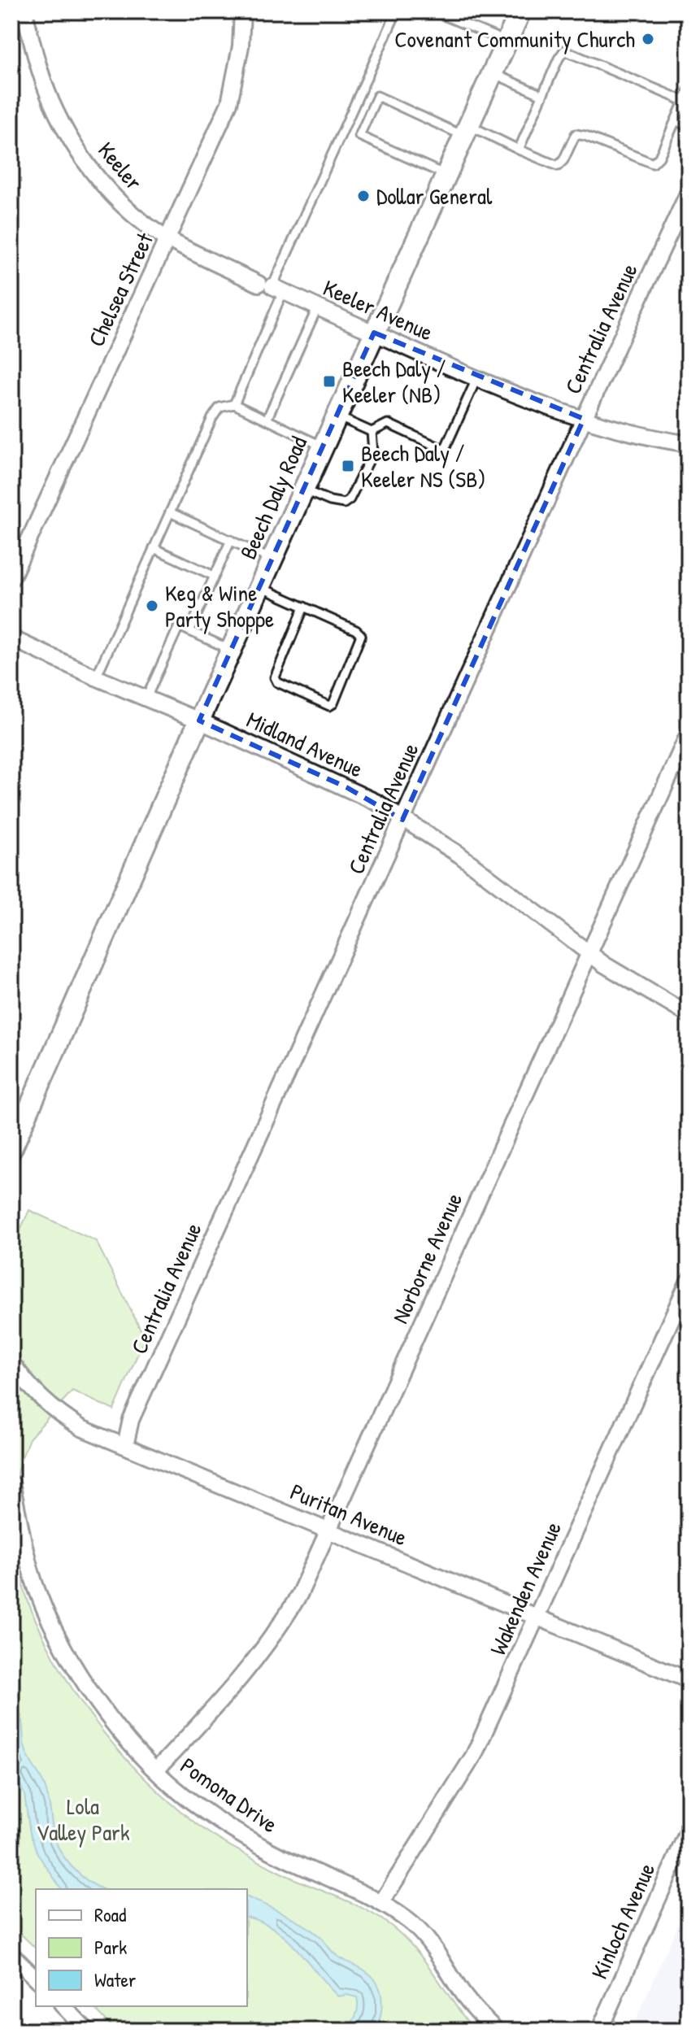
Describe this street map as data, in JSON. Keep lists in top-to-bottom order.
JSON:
{
  "streets": {
    "main road": ["Beech Daly Road"],
    "street": [
      "Keeler",
      "Chelsea Street",
      "Keeler Avenue",
      "Centralia Avenue",
      "Midland Avenue",
      "Norborne Avenue",
      "Puritan Avenue",
      "Wakenden Avenue",
      "Pomona Drive",
      "Kinloch Avenue"
    ]
  },
  "crossings": [
    ["Keeler", "Chelsea Street"],
    ["Keeler", "Keeler Avenue"],
    ["Keeler Avenue", "Centralia Avenue"],
    ["Keeler Avenue", "Beech Daly Road"],
    ["Centralia Avenue", "Midland Avenue"],
    ["Centralia Avenue", "Puritan Avenue"],
    ["Beech Daly Road", "Midland Avenue"],
    ["Midland Avenue", "Norborne Avenue"],
    ["Norborne Avenue", "Puritan Avenue"],
    ["Norborne Avenue", "Pomona Drive"],
    ["Puritan Avenue", "Wakenden Avenue"],
    ["Wakenden Avenue", "Pomona Drive"]
  ],
  "parks": ["Lola Valley Park"],
  "places": {
    "other": ["Covenant Community Church", "Dollar General", "Keg & Wine Party Shoppe"],
    "transit": ["Beech Daly / Keeler (NB)", "Beech Daly / Keeler NS (SB)"]
  },
  "legend": ["Road", "Park", "Water"]
}
